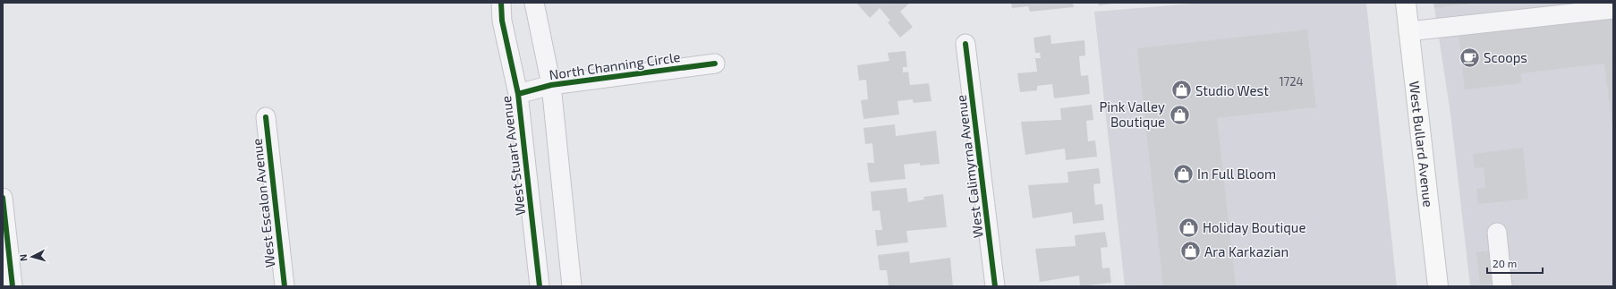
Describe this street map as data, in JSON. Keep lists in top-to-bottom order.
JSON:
{
  "streets": {
    "main road": ["West Bullard Avenue"],
    "street": [
      "North Channing Circle",
      "West Stuart Avenue",
      "West Calimyrna Avenue",
      "West Escalon Avenue"
    ]
  },
  "crossings": [
    ["North Channing Circle", "West Stuart Avenue"]
  ],
  "places": {
    "cafe": ["Scoops"],
    "shop": [
      "Studio West",
      "Pink Valley Boutique",
      "In Full Bloom",
      "Holiday Boutique",
      "Ara Karkazian"
    ]
  },
  "house_numbers": ["1724"],
  "scale_bar": "20 m",
  "north": "left"
}
